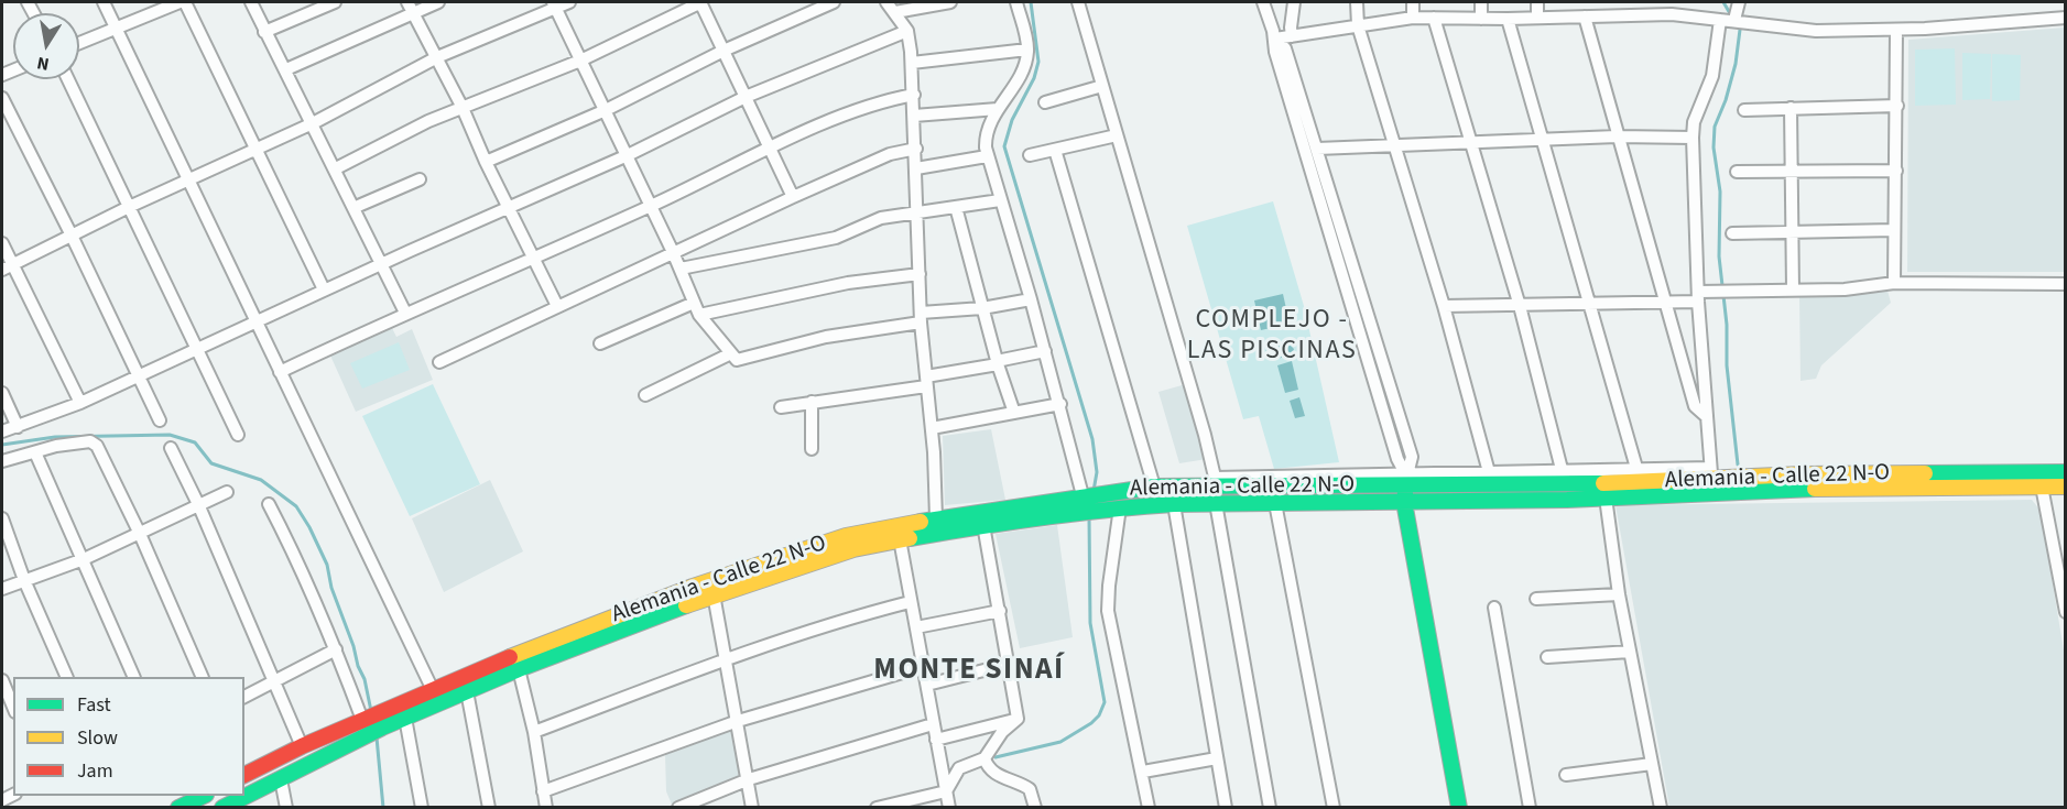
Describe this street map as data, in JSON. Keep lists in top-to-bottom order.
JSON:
{
  "streets": {
    "street": ["Alemania - Calle 22 N-O"]
  },
  "districts": ["COMPLEJO - LAS PISCINAS", "MONTE SINAÍ"],
  "legend": ["Fast", "Slow", "Jam"],
  "north": "bottom"
}
